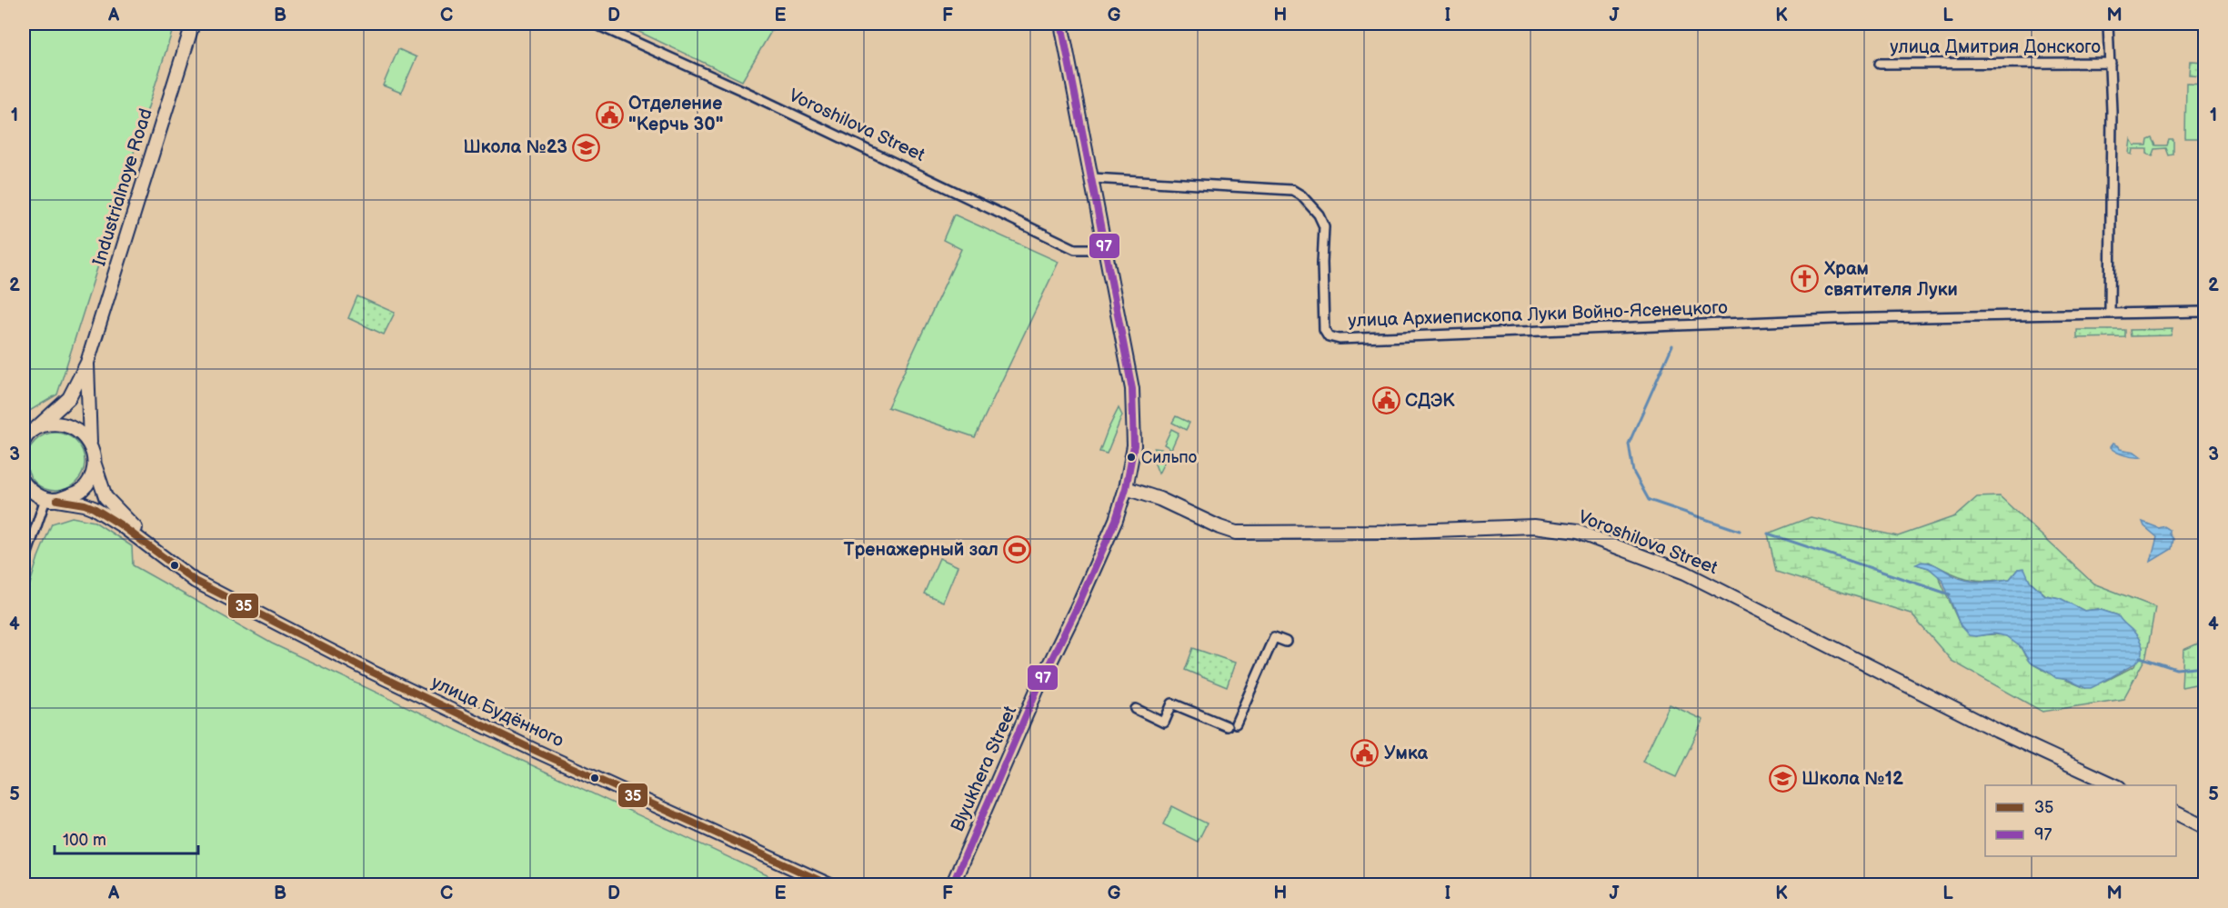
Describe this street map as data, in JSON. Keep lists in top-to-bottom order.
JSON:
{
  "streets": {
    "main road": [
      "Voroshilova Street",
      "Industrialnoye Road",
      "улица Будённого",
      "Blyukhera Street"
    ],
    "street": ["улица Дмитрия Донского", "улица Архиепископа Луки Войно-Ясенецкого"]
  },
  "crossings": [
    ["Voroshilova Street", "Blyukhera Street"],
    ["улица Архиепископа Луки Войно-Ясенецкого", "Blyukhera Street"]
  ],
  "places": {
    "public building": ["Отделение \"Керчь 30\"", "СДЭК", "Умка"],
    "school or university": ["Школа №23", "Школа №12"],
    "church": ["Храм святителя Луки"],
    "other": ["Сильпо"],
    "sports": ["Тренажерный зал"]
  },
  "lines": ["transit line 97", "transit line 35"],
  "legend": ["35", "97"],
  "scale_bar": "100 m",
  "grid": {
    "columns": [
      "A",
      "B",
      "C",
      "D",
      "E",
      "F",
      "G",
      "H",
      "I",
      "J",
      "K",
      "L",
      "M"
    ],
    "rows": [
      "1",
      "2",
      "3",
      "4",
      "5"
    ]
  }
}
